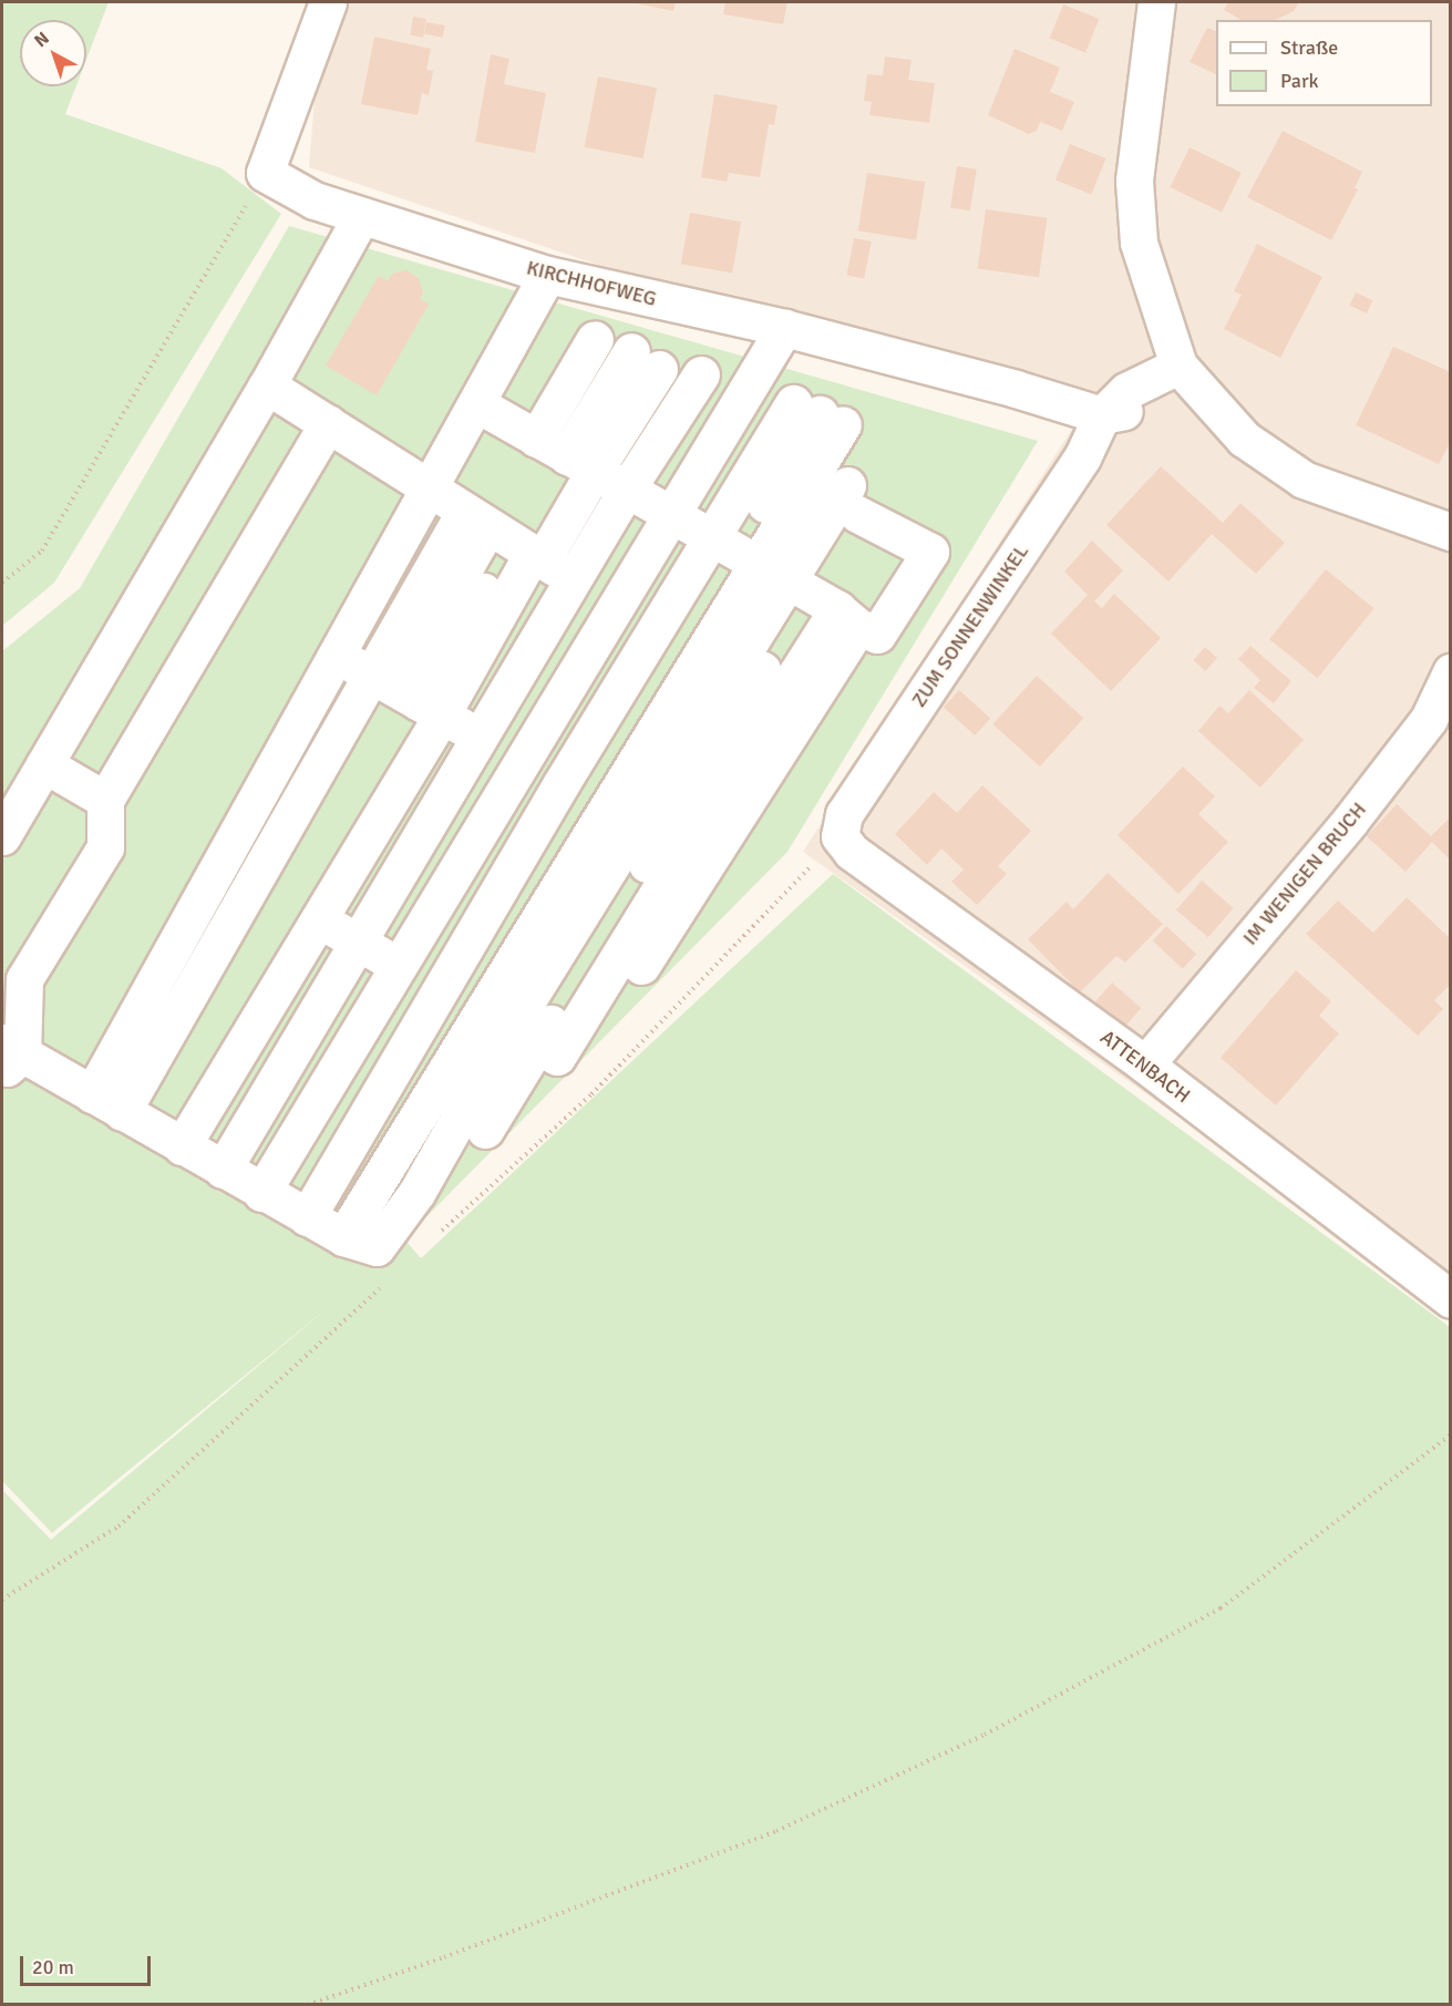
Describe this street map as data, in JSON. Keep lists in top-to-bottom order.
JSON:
{
  "streets": {
    "street": [
      "KIRCHHOFWEG",
      "ZUM SONNENWINKEL",
      "IM WENIGEN BRUCH",
      "ATTENBACH"
    ]
  },
  "crossings": [
    ["KIRCHHOFWEG", "ZUM SONNENWINKEL"],
    ["ZUM SONNENWINKEL", "ATTENBACH"],
    ["IM WENIGEN BRUCH", "ATTENBACH"]
  ],
  "legend": ["Straße", "Park"],
  "scale_bar": "20 m",
  "north": "top left"
}
